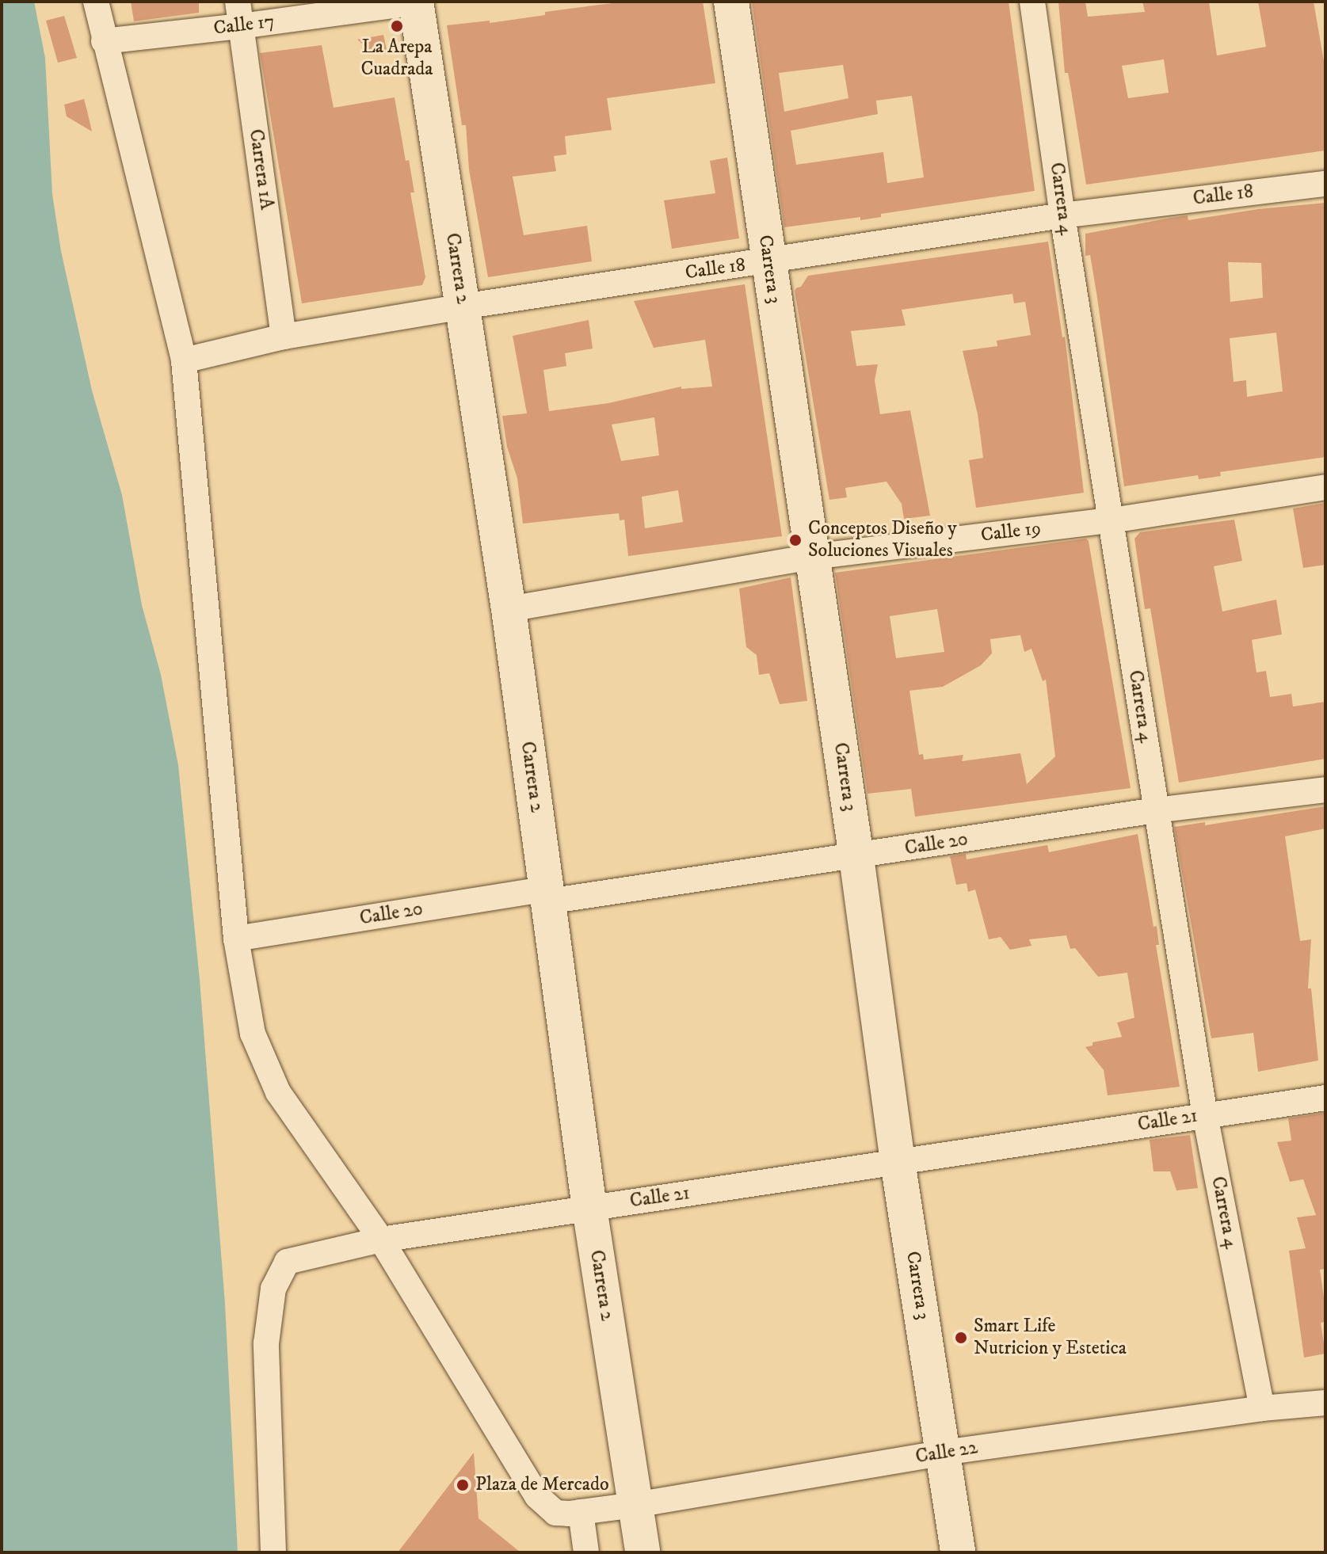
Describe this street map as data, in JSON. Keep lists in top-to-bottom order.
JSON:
{
  "streets": {
    "main road": ["Carrera 2", "Carrera 3"],
    "street": [
      "Calle 17",
      "Carrera 1A",
      "Calle 18",
      "Carrera 4",
      "Calle 19",
      "Calle 20",
      "Calle 21",
      "Calle 22"
    ]
  },
  "crossings": [
    ["Calle 17", "Carrera 1A"],
    ["Calle 17", "Carrera 2"],
    ["Carrera 1A", "Calle 18"],
    ["Calle 18", "Carrera 4"],
    ["Calle 18", "Carrera 2"],
    ["Calle 18", "Carrera 3"],
    ["Carrera 4", "Calle 19"],
    ["Carrera 4", "Calle 20"],
    ["Carrera 4", "Calle 21"],
    ["Carrera 4", "Calle 22"],
    ["Carrera 2", "Calle 19"],
    ["Carrera 2", "Calle 20"],
    ["Carrera 2", "Calle 21"],
    ["Carrera 2", "Calle 22"],
    ["Carrera 3", "Calle 19"],
    ["Carrera 3", "Calle 20"],
    ["Carrera 3", "Calle 21"],
    ["Carrera 3", "Calle 22"]
  ],
  "places": [
    "La Arepa Cuadrada",
    "Conceptos Diseño y Soluciones Visuales",
    "Smart Life Nutricion y Estetica",
    "Plaza de Mercado"
  ]
}
